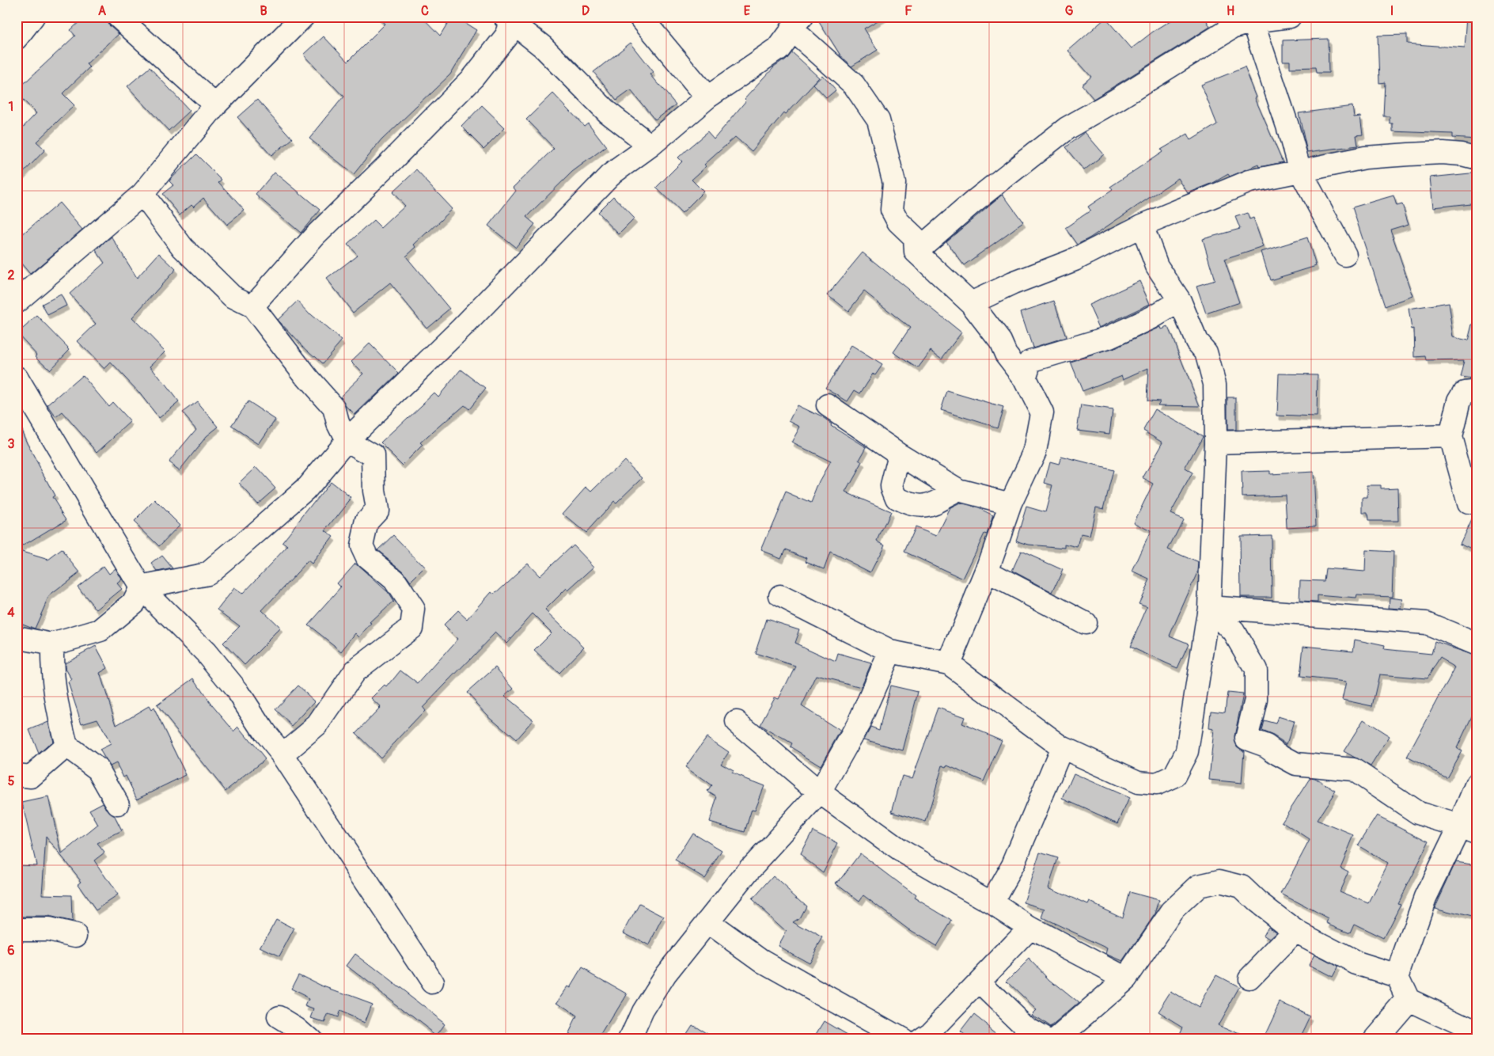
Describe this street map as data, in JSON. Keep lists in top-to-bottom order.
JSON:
{
  "grid": {
    "columns": [
      "A",
      "B",
      "C",
      "D",
      "E",
      "F",
      "G",
      "H",
      "I"
    ],
    "rows": [
      "1",
      "2",
      "3",
      "4",
      "5",
      "6"
    ]
  }
}
